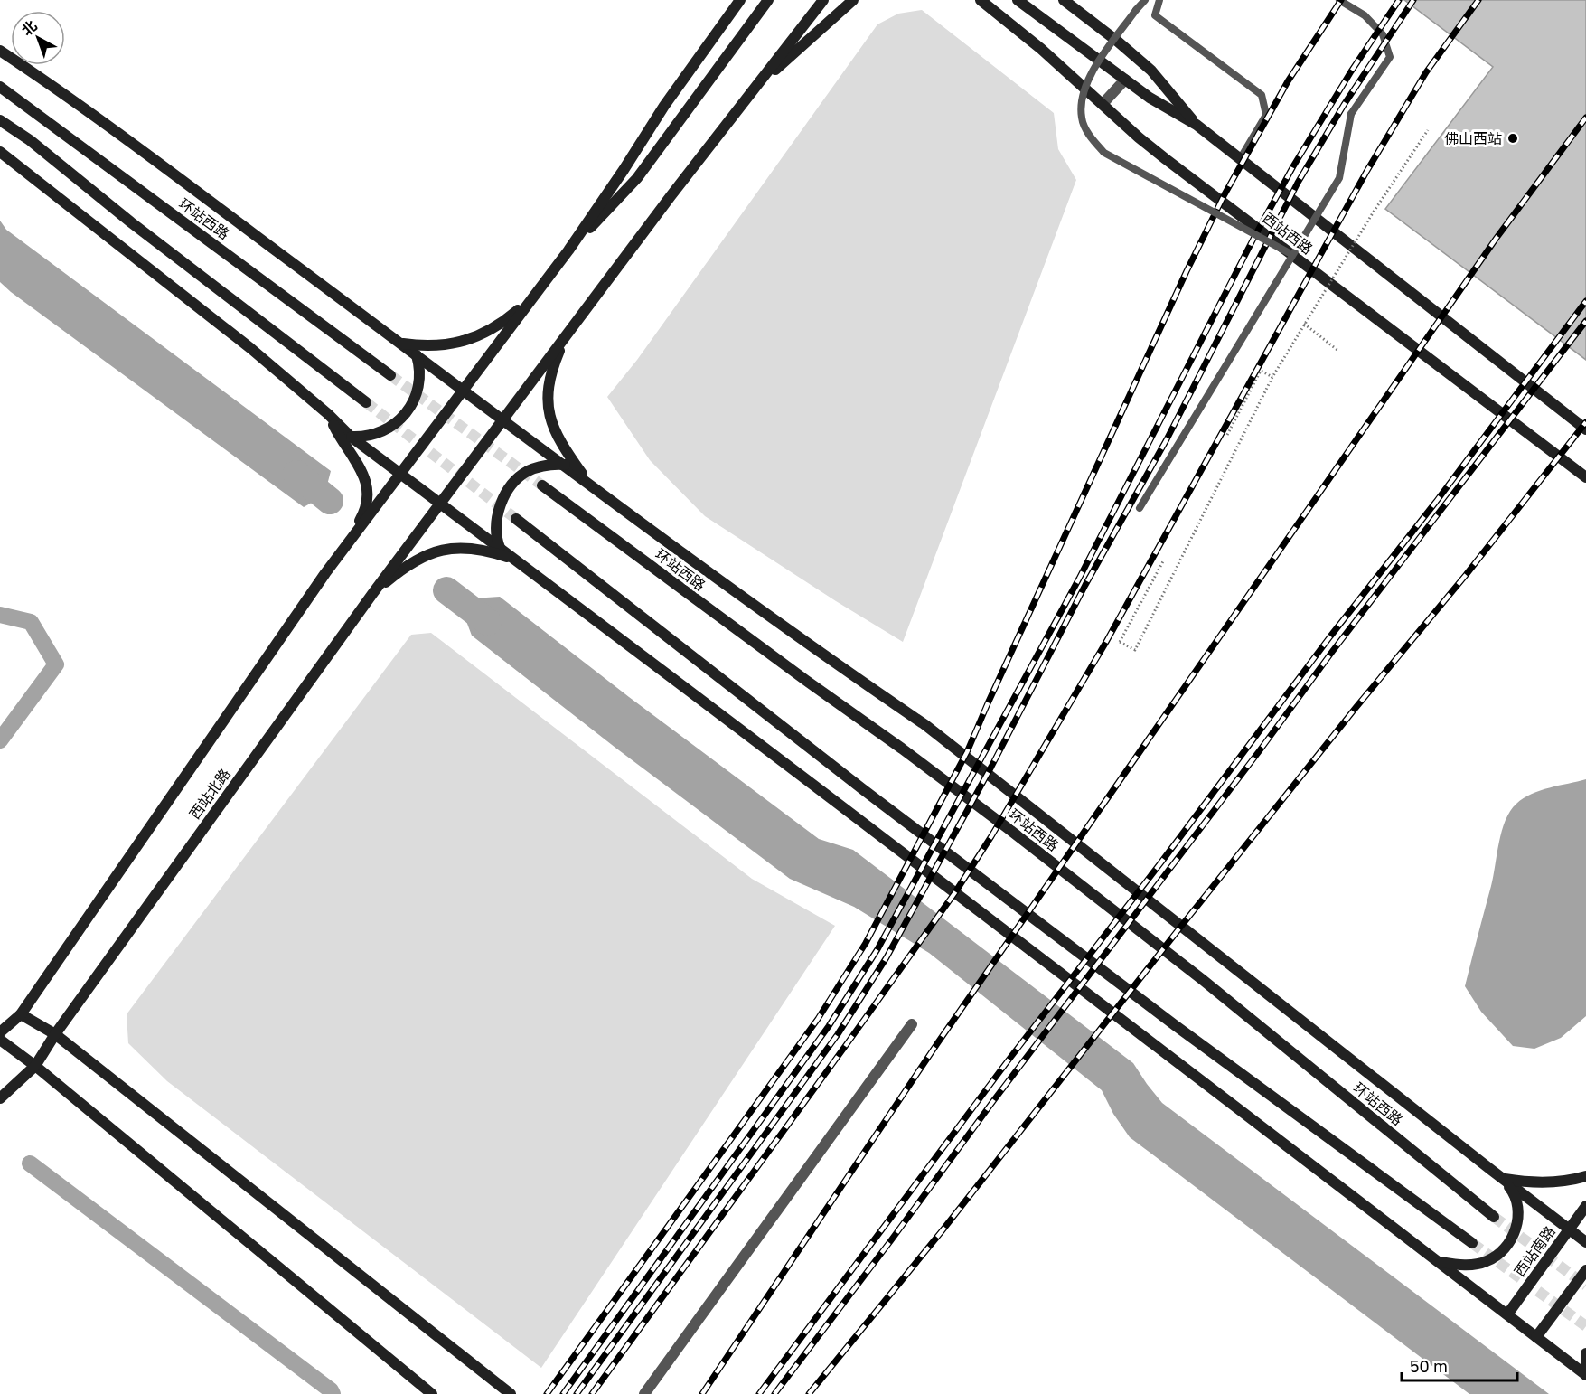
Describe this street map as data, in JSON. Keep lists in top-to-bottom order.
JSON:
{
  "streets": {
    "main road": [
      "环站西路",
      "西站西路",
      "西站北路",
      "西站南路"
    ]
  },
  "places": ["佛山西站"],
  "scale_bar": "50 m",
  "north": "top left"
}
